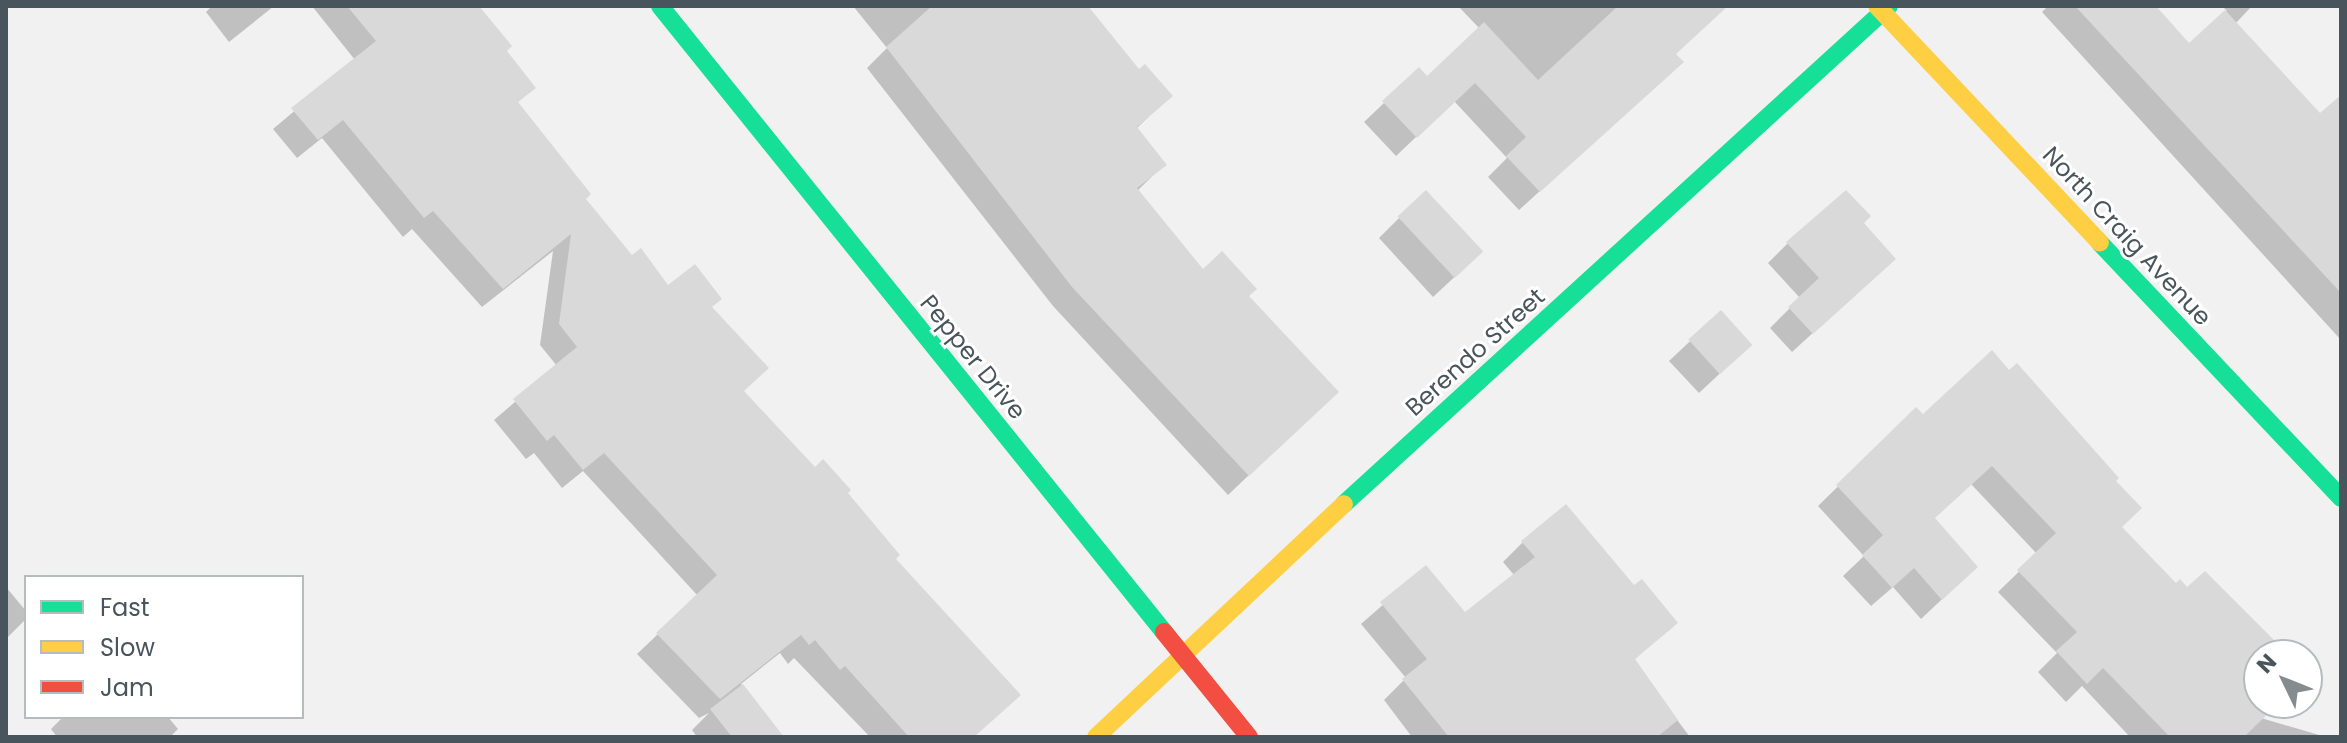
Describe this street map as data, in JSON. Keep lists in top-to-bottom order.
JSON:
{
  "streets": {
    "street": ["North Craig Avenue", "Berendo Street", "Pepper Drive"]
  },
  "crossings": [
    ["North Craig Avenue", "Berendo Street"],
    ["Berendo Street", "Pepper Drive"]
  ],
  "legend": ["Fast", "Slow", "Jam"],
  "north": "top left"
}
